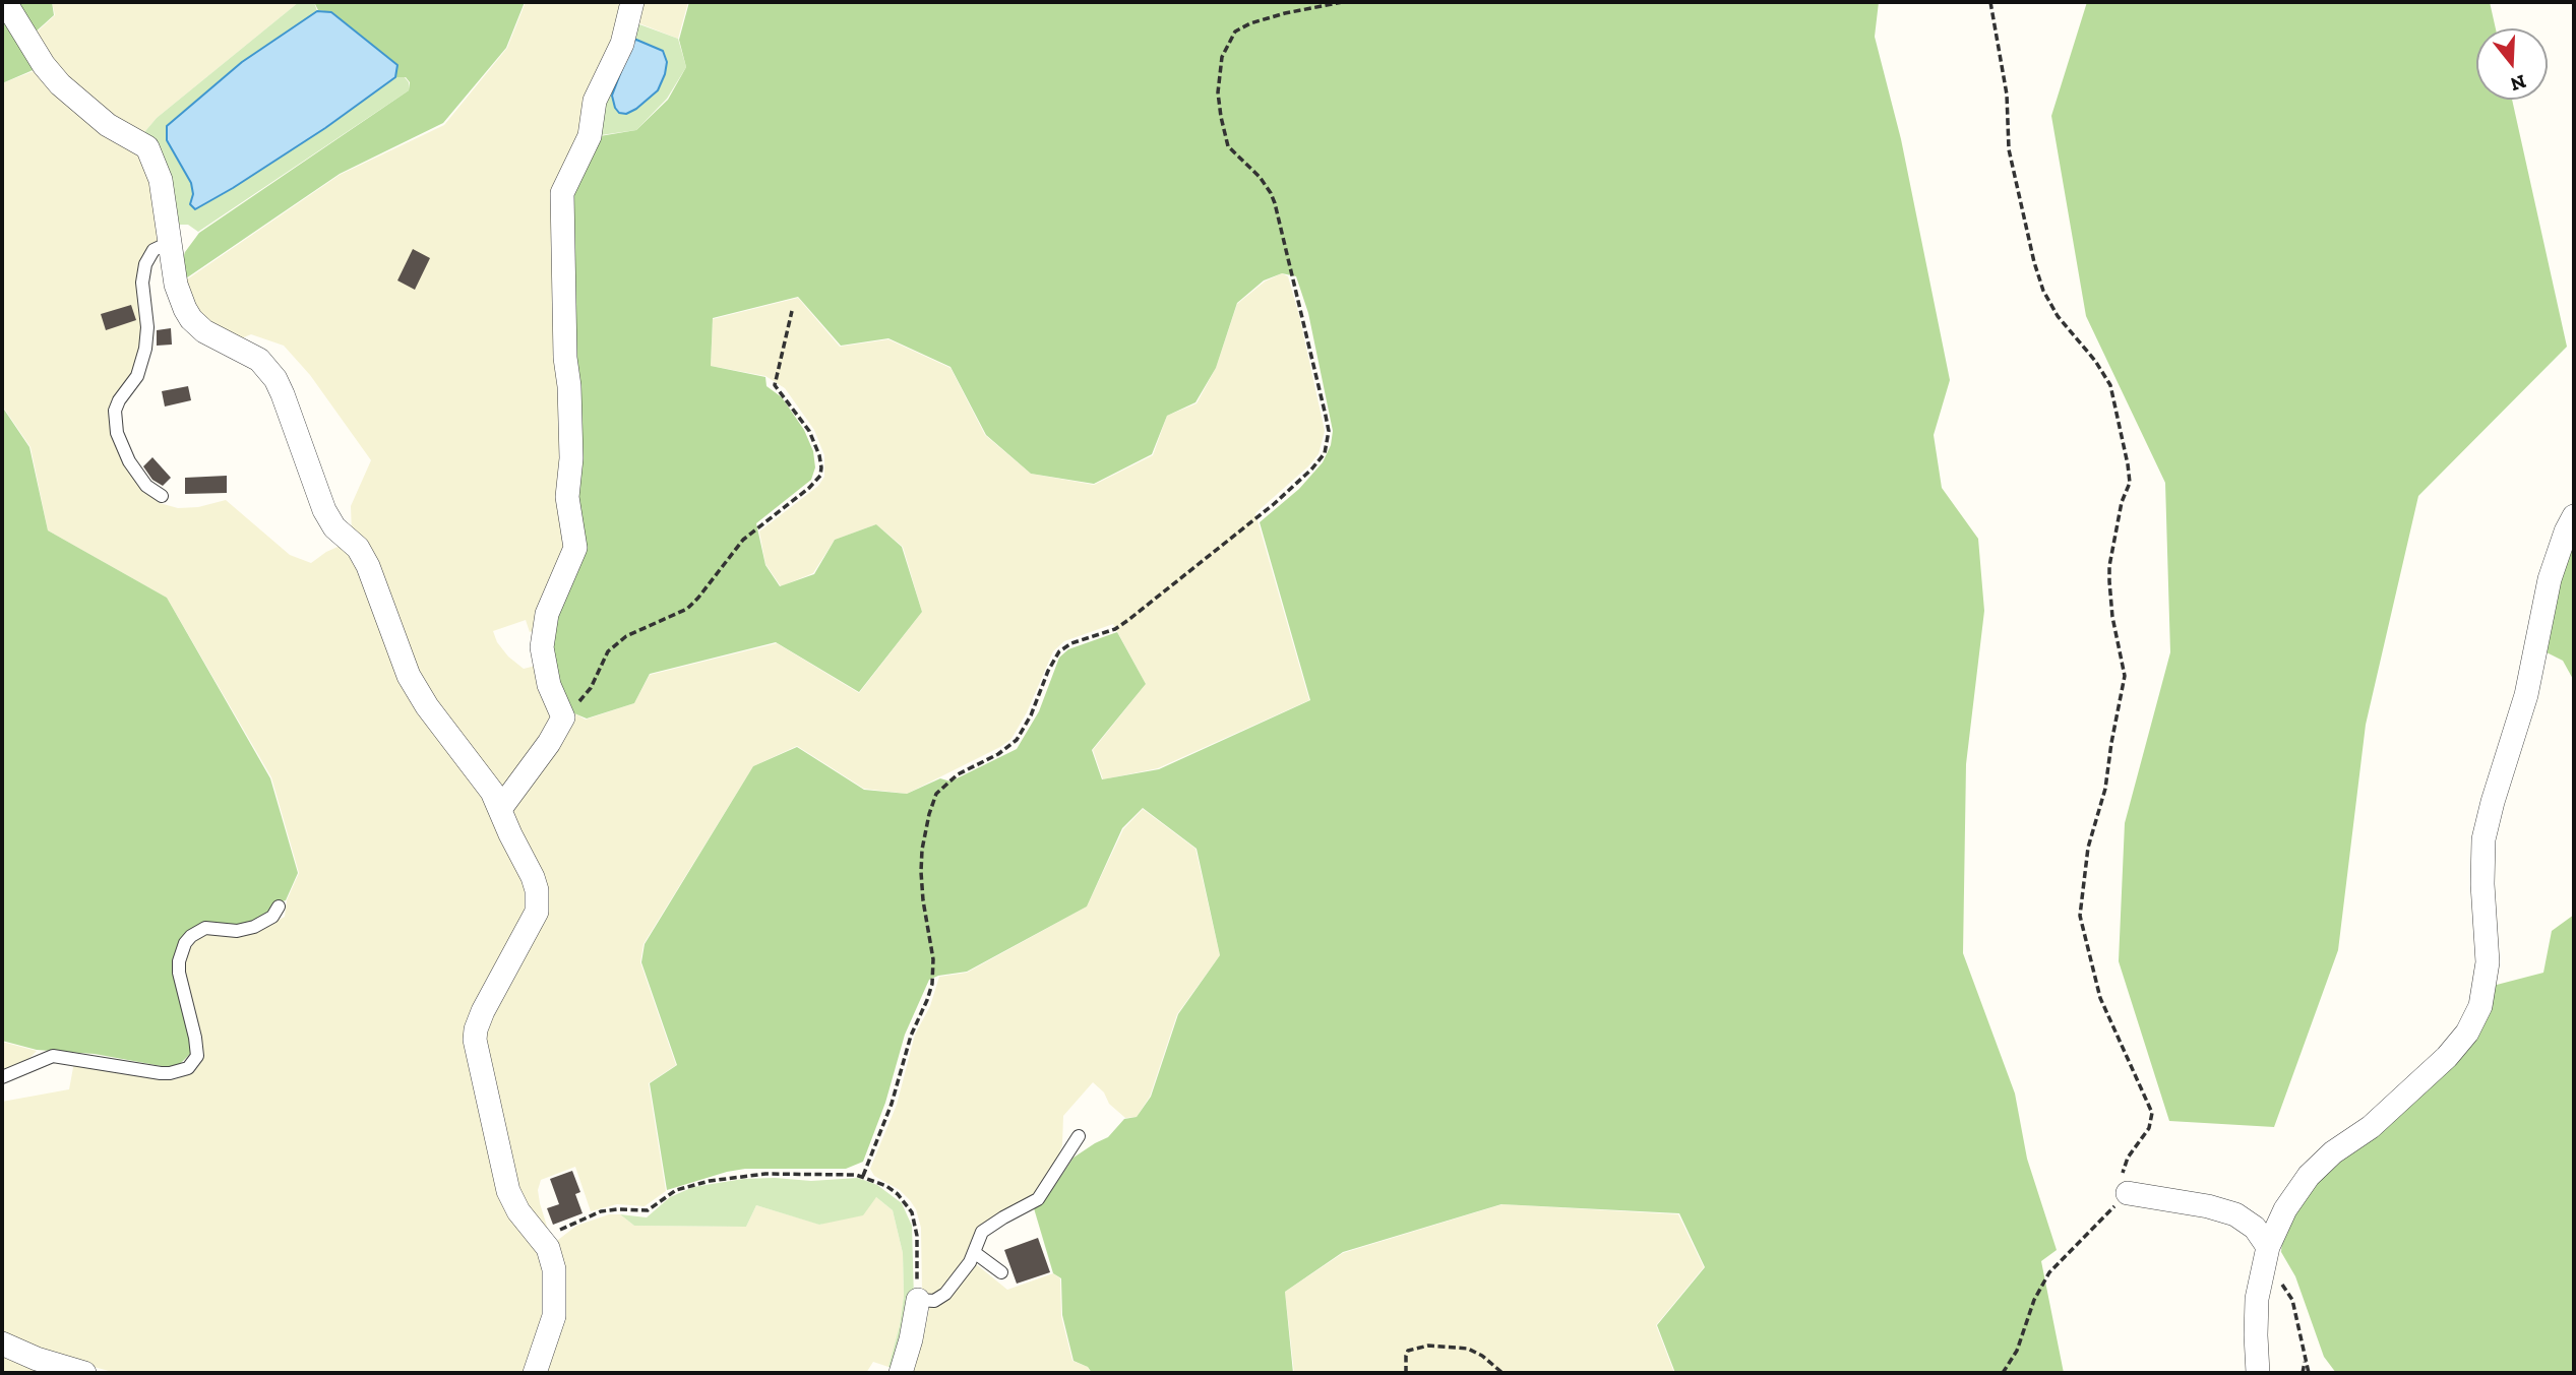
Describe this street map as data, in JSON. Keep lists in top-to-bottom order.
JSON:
{
  "north": "bottom"
}
